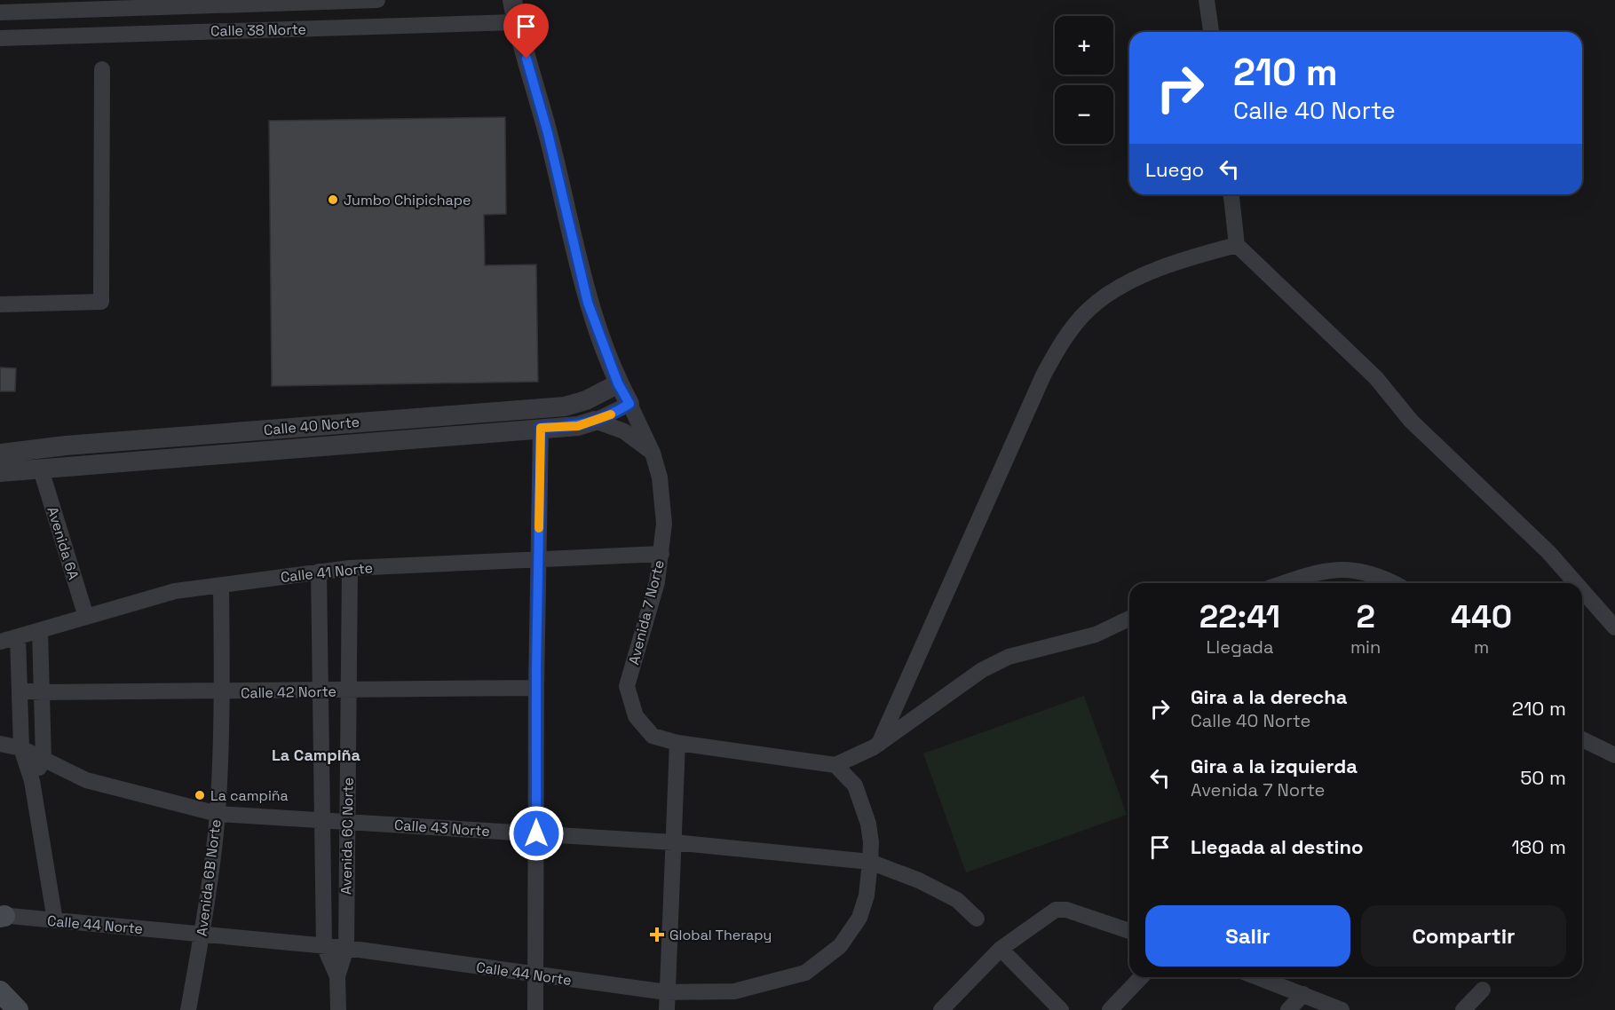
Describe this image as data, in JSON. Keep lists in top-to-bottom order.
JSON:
{
  "streets": {
    "street": [
      "Calle 38 Norte",
      "Calle 40 Norte",
      "Avenida 6A",
      "Calle 41 Norte",
      "Avenida 7 Norte",
      "Calle 42 Norte",
      "Calle 43 Norte",
      "Avenida 6C Norte",
      "Avenida 6B Norte",
      "Calle 44 Norte"
    ]
  },
  "crossings": [
    ["Calle 38 Norte", "Avenida 7 Norte"],
    ["Calle 40 Norte", "Avenida 6A"],
    ["Calle 40 Norte", "Avenida 7 Norte"],
    ["Avenida 6A", "Calle 41 Norte"],
    ["Calle 41 Norte", "Avenida 7 Norte"],
    ["Calle 41 Norte", "Avenida 6C Norte"],
    ["Calle 41 Norte", "Avenida 6B Norte"],
    ["Avenida 7 Norte", "Calle 44 Norte"],
    ["Calle 42 Norte", "Avenida 6C Norte"],
    ["Calle 42 Norte", "Avenida 6B Norte"],
    ["Calle 43 Norte", "Avenida 6C Norte"],
    ["Calle 43 Norte", "Avenida 6B Norte"],
    ["Calle 43 Norte", "Calle 44 Norte"],
    ["Avenida 6C Norte", "Calle 44 Norte"],
    ["Avenida 6B Norte", "Calle 44 Norte"]
  ],
  "districts": ["La Campiña"],
  "places": {
    "other": ["Jumbo Chipichape", "La campiña"],
    "health": ["Global Therapy"]
  },
  "page": {
    "map_buttons": ["+", "−"],
    "turn": ["210 m", "Calle 40 Norte"],
    "then": "Luego",
    "eta": [
      "22:41",
      "Llegada",
      "2",
      "min",
      "440",
      "m"
    ],
    "list": [
      {
        "name": "Gira a la derecha",
        "note": "Calle 40 Norte",
        "value": "210 m"
      },
      {
        "name": "Gira a la izquierda",
        "note": "Avenida 7 Norte",
        "value": "50 m"
      },
      {
        "name": "Llegada al destino",
        "value": "180 m"
      }
    ],
    "buttons": ["Salir", "Compartir"]
  }
}
